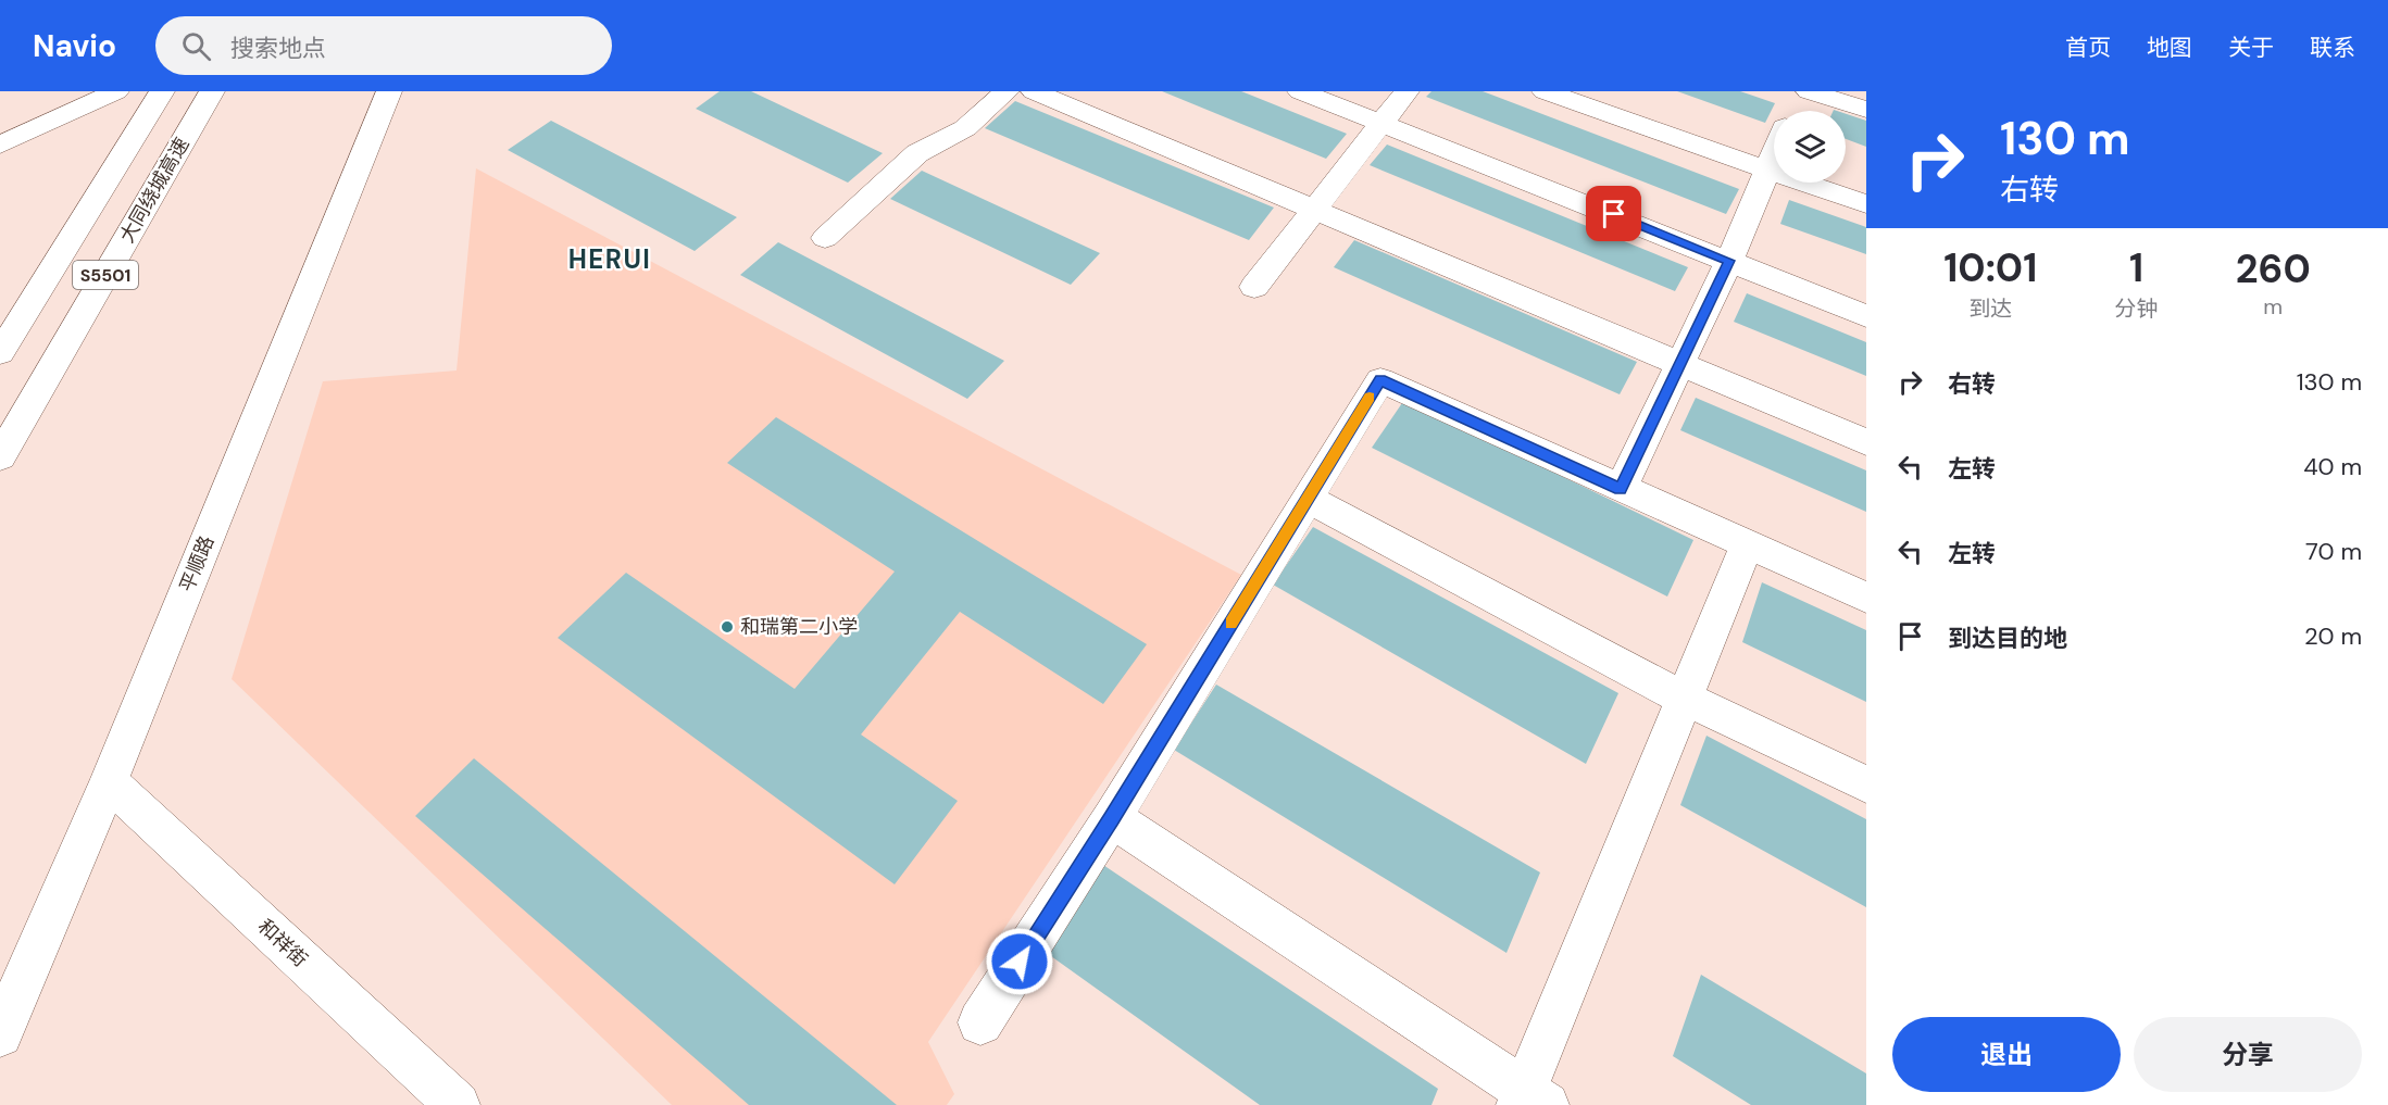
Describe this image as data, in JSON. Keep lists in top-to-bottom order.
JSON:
{
  "streets": {
    "main road": [
      "大同绕城高速",
      "S5501",
      "平顺路",
      "和祥街"
    ]
  },
  "crossings": [
    ["平顺路", "和祥街"]
  ],
  "districts": ["HERUI"],
  "places": ["和瑞第二小学"],
  "page": {
    "header": "Navio",
    "search": "搜索地点",
    "nav": [
      "首页",
      "地图",
      "关于",
      "联系"
    ],
    "turn": ["130 m", "右转"],
    "eta": [
      "10:01",
      "到达",
      "1",
      "分钟",
      "260",
      "m"
    ],
    "list": [
      {
        "name": "右转",
        "value": "130 m"
      },
      {
        "name": "左转",
        "value": "40 m"
      },
      {
        "name": "左转",
        "value": "70 m"
      },
      {
        "name": "到达目的地",
        "value": "20 m"
      }
    ],
    "buttons": ["退出", "分享"]
  }
}
